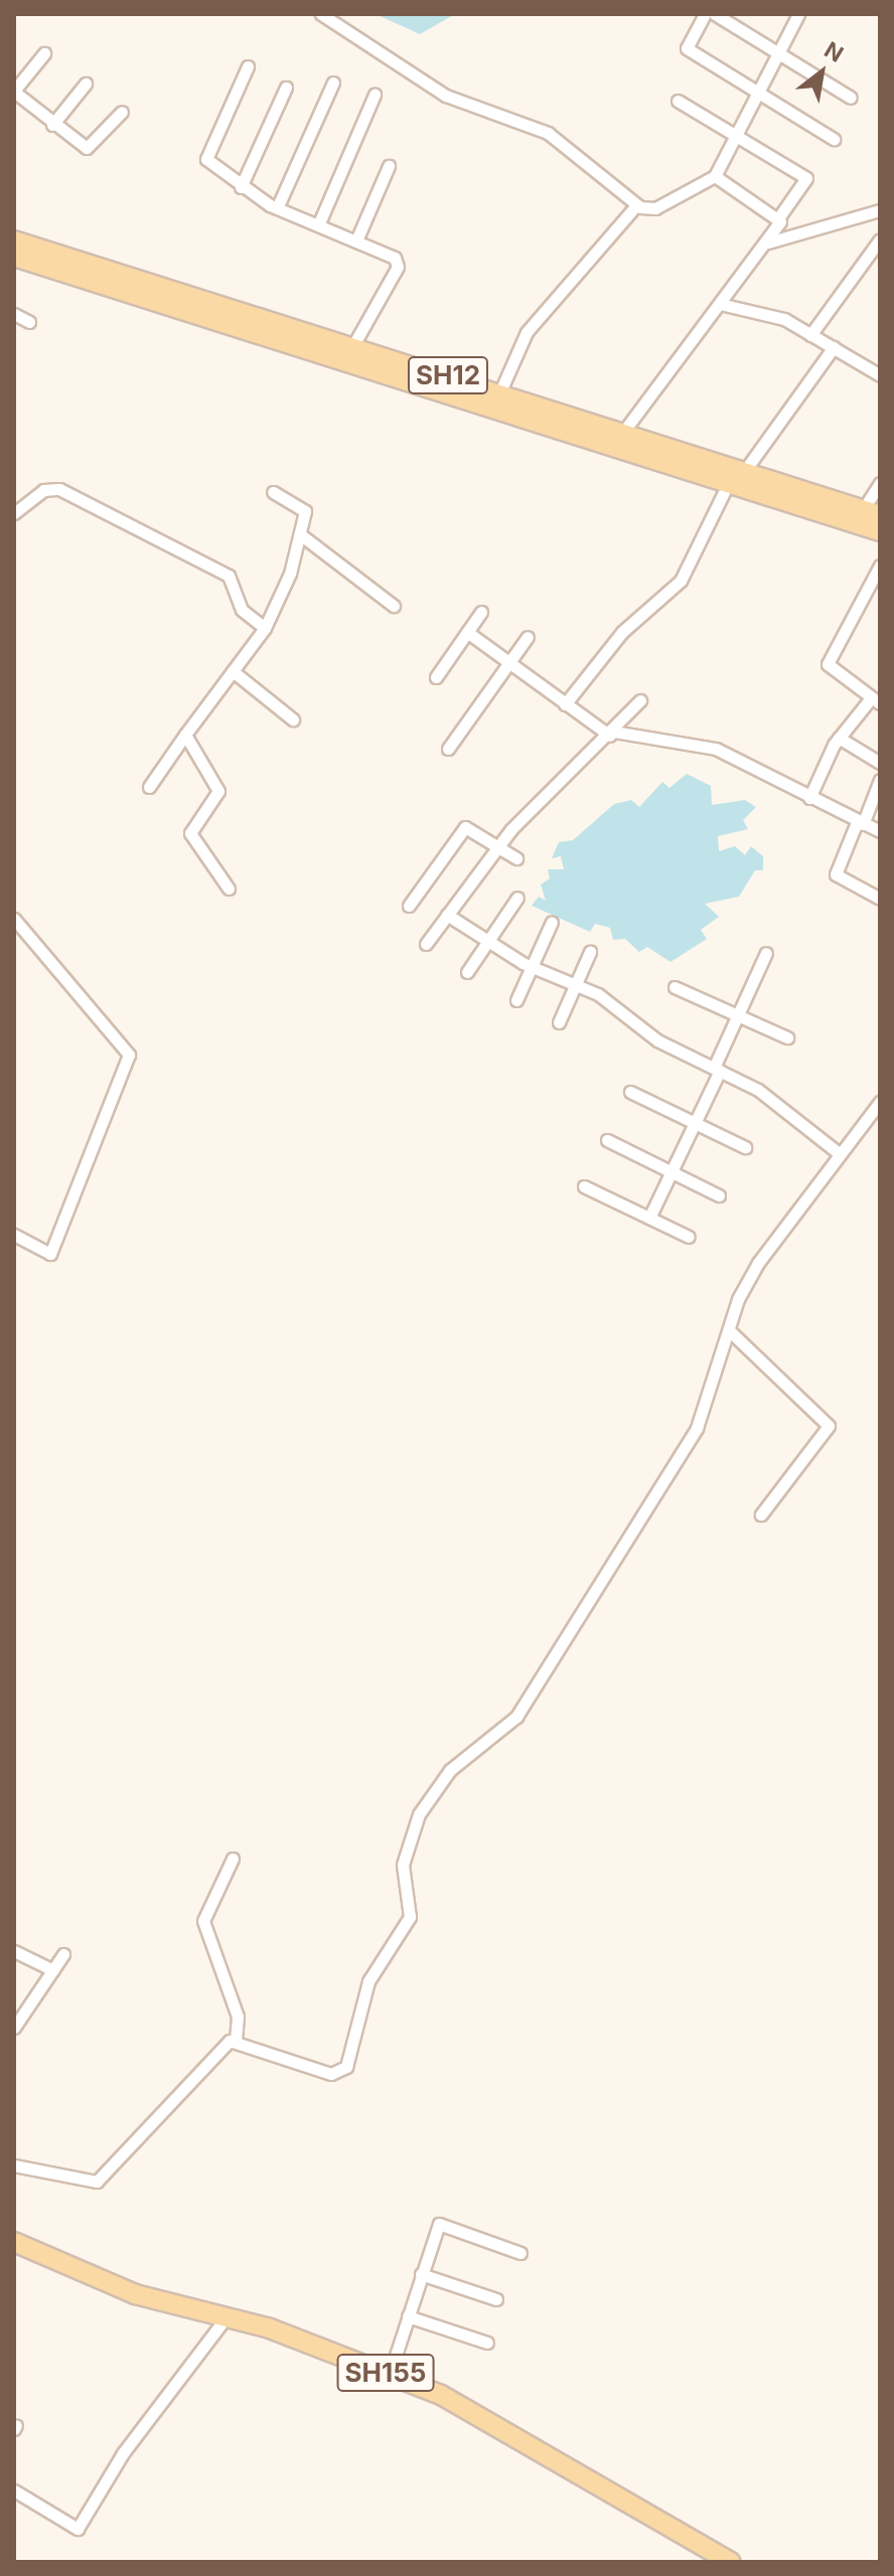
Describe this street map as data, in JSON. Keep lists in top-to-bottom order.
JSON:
{
  "streets": {
    "main road": ["SH12", "SH155"]
  },
  "north": "top right"
}
